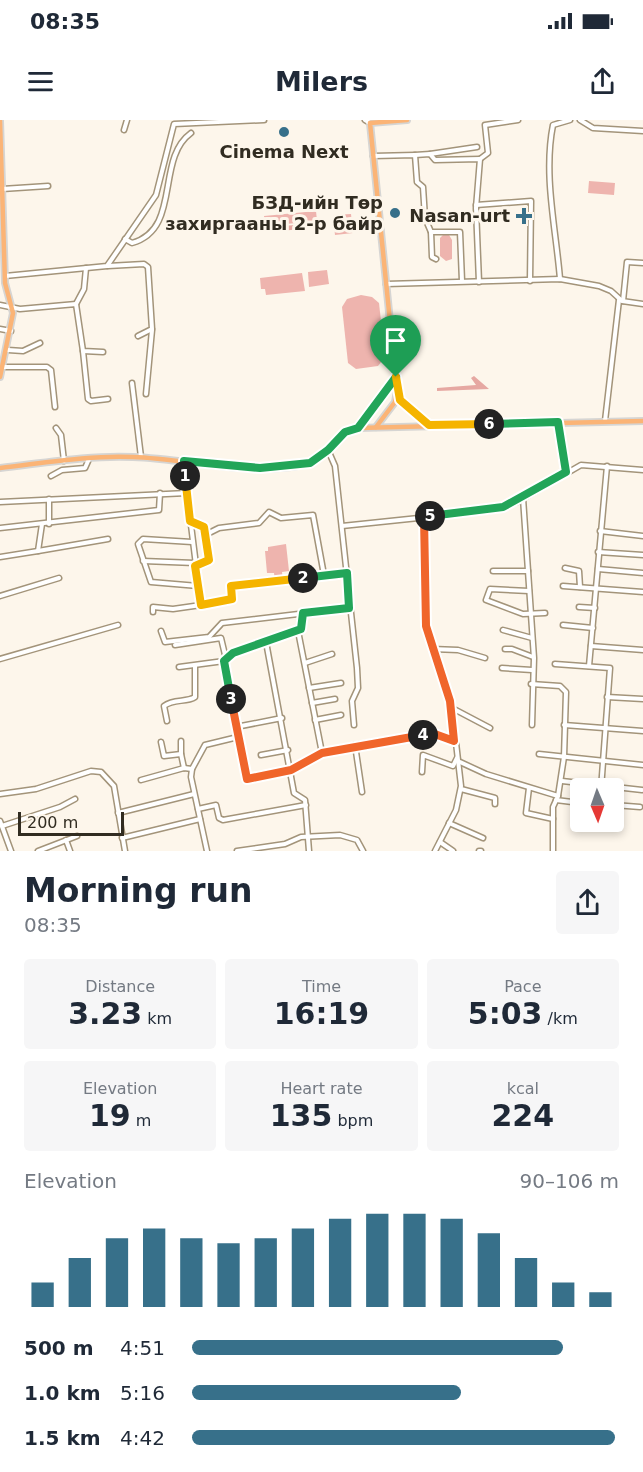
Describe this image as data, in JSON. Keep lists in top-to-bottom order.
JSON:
{
  "places": {
    "other": ["Cinema Next", "БЗД-ийн Төр захиргааны 2-р байр"],
    "health": ["Nasan-urt"]
  },
  "scale_bar": "200 m",
  "north": "bottom",
  "page": {
    "status": "08:35",
    "header": "Milers",
    "pins": [
      "6",
      "1",
      "5",
      "2",
      "3",
      "4"
    ],
    "scale": "200 m",
    "heading": ["Morning run", "08:35"],
    "stats": [
      ["Distance", "3.23 km"],
      ["Time", "16:19"],
      ["Pace", "5:03 /km"],
      ["Elevation", "19 m"],
      ["Heart rate", "135 bpm"],
      ["kcal", "224"]
    ],
    "chart": ["Elevation", "90–106 m"],
    "list": [
      {
        "name": "500 m",
        "note": "4:51"
      },
      {
        "name": "1.0 km",
        "note": "5:16"
      },
      {
        "name": "1.5 km",
        "note": "4:42"
      }
    ]
  }
}
